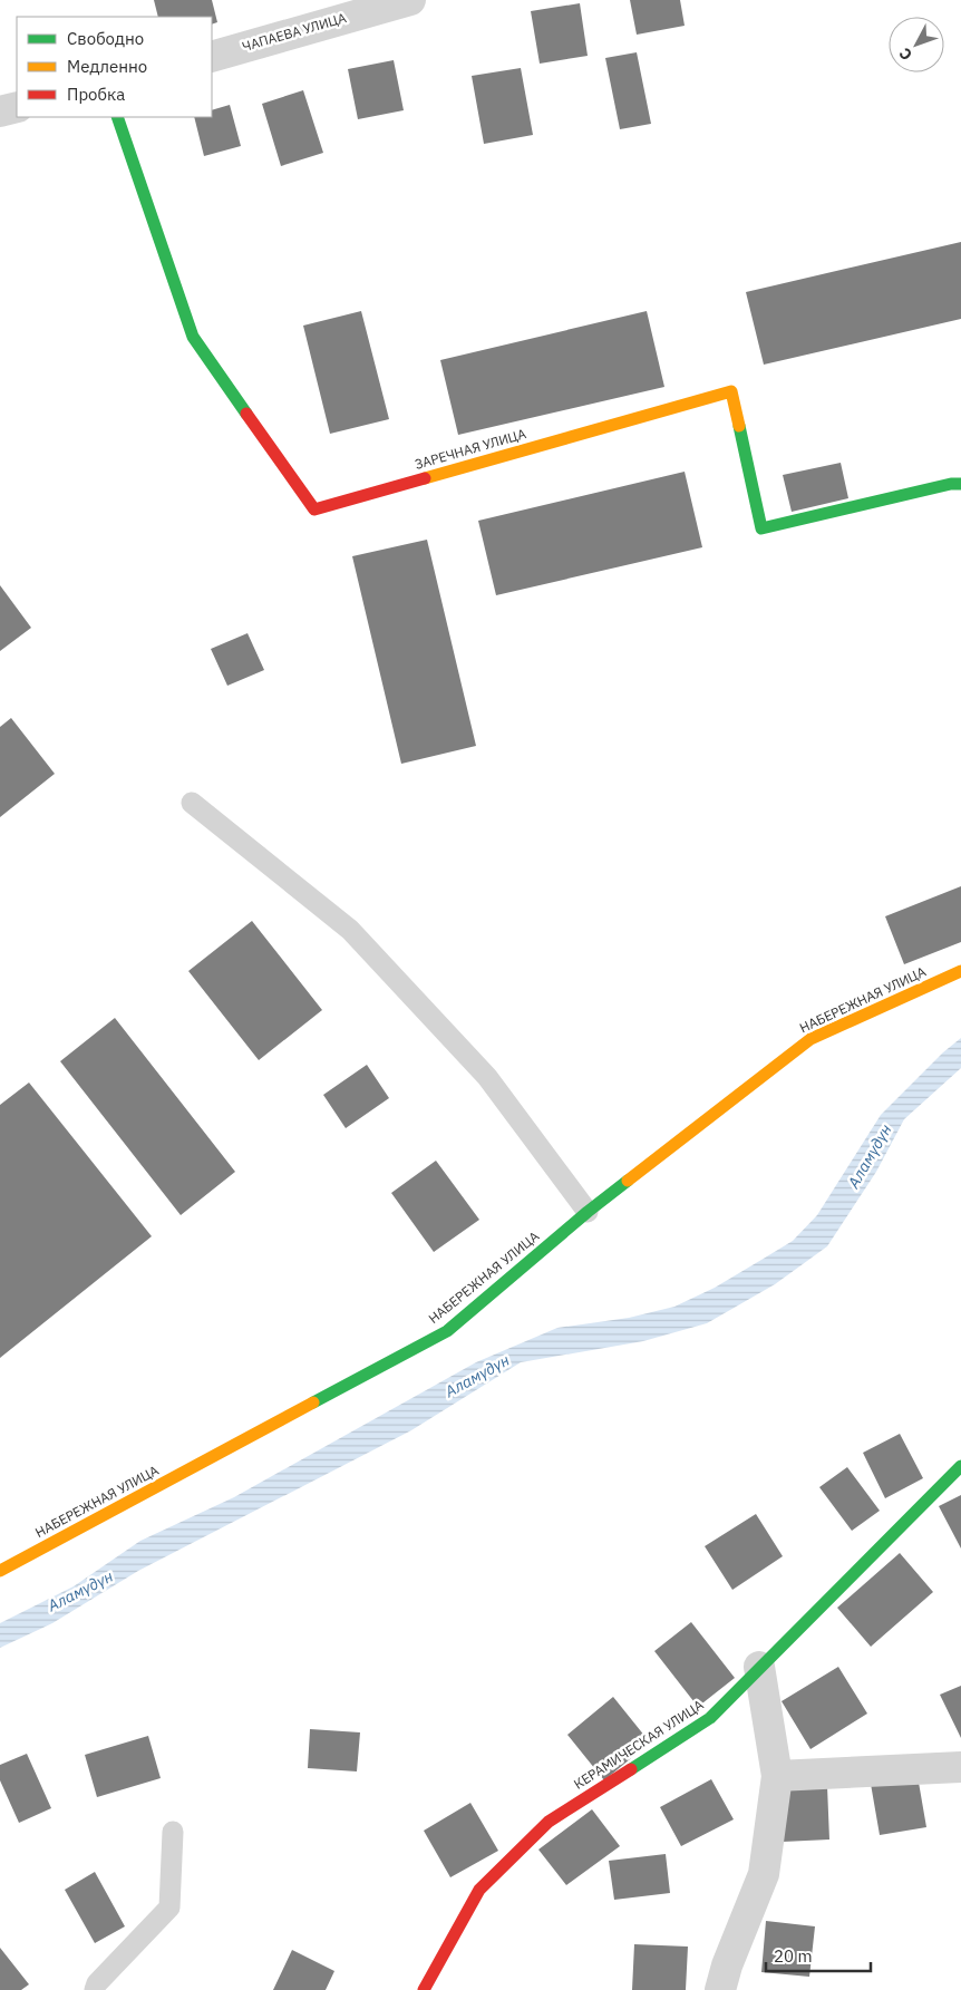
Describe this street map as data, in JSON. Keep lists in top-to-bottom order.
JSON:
{
  "streets": {
    "street": [
      "ЧАПАЕВА УЛИЦА",
      "ЗАРЕЧНАЯ УЛИЦА",
      "НАБЕРЕЖНАЯ УЛИЦА",
      "КЕРАМИЧЕСКАЯ УЛИЦА"
    ]
  },
  "water": ["Аламүдүн"],
  "legend": ["Свободно", "Медленно", "Пробка"],
  "scale_bar": "20 m",
  "north": "bottom left"
}
